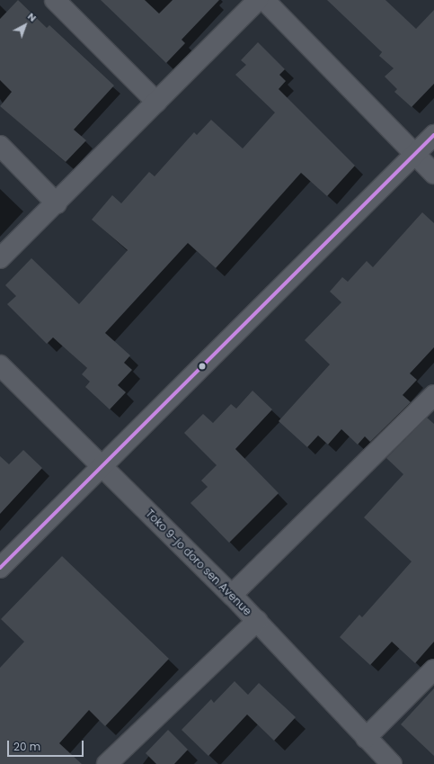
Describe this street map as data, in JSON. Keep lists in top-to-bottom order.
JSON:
{
  "streets": {
    "street": ["Toko 9-jo doro sen Avenue"]
  },
  "scale_bar": "20 m",
  "north": "top right"
}
